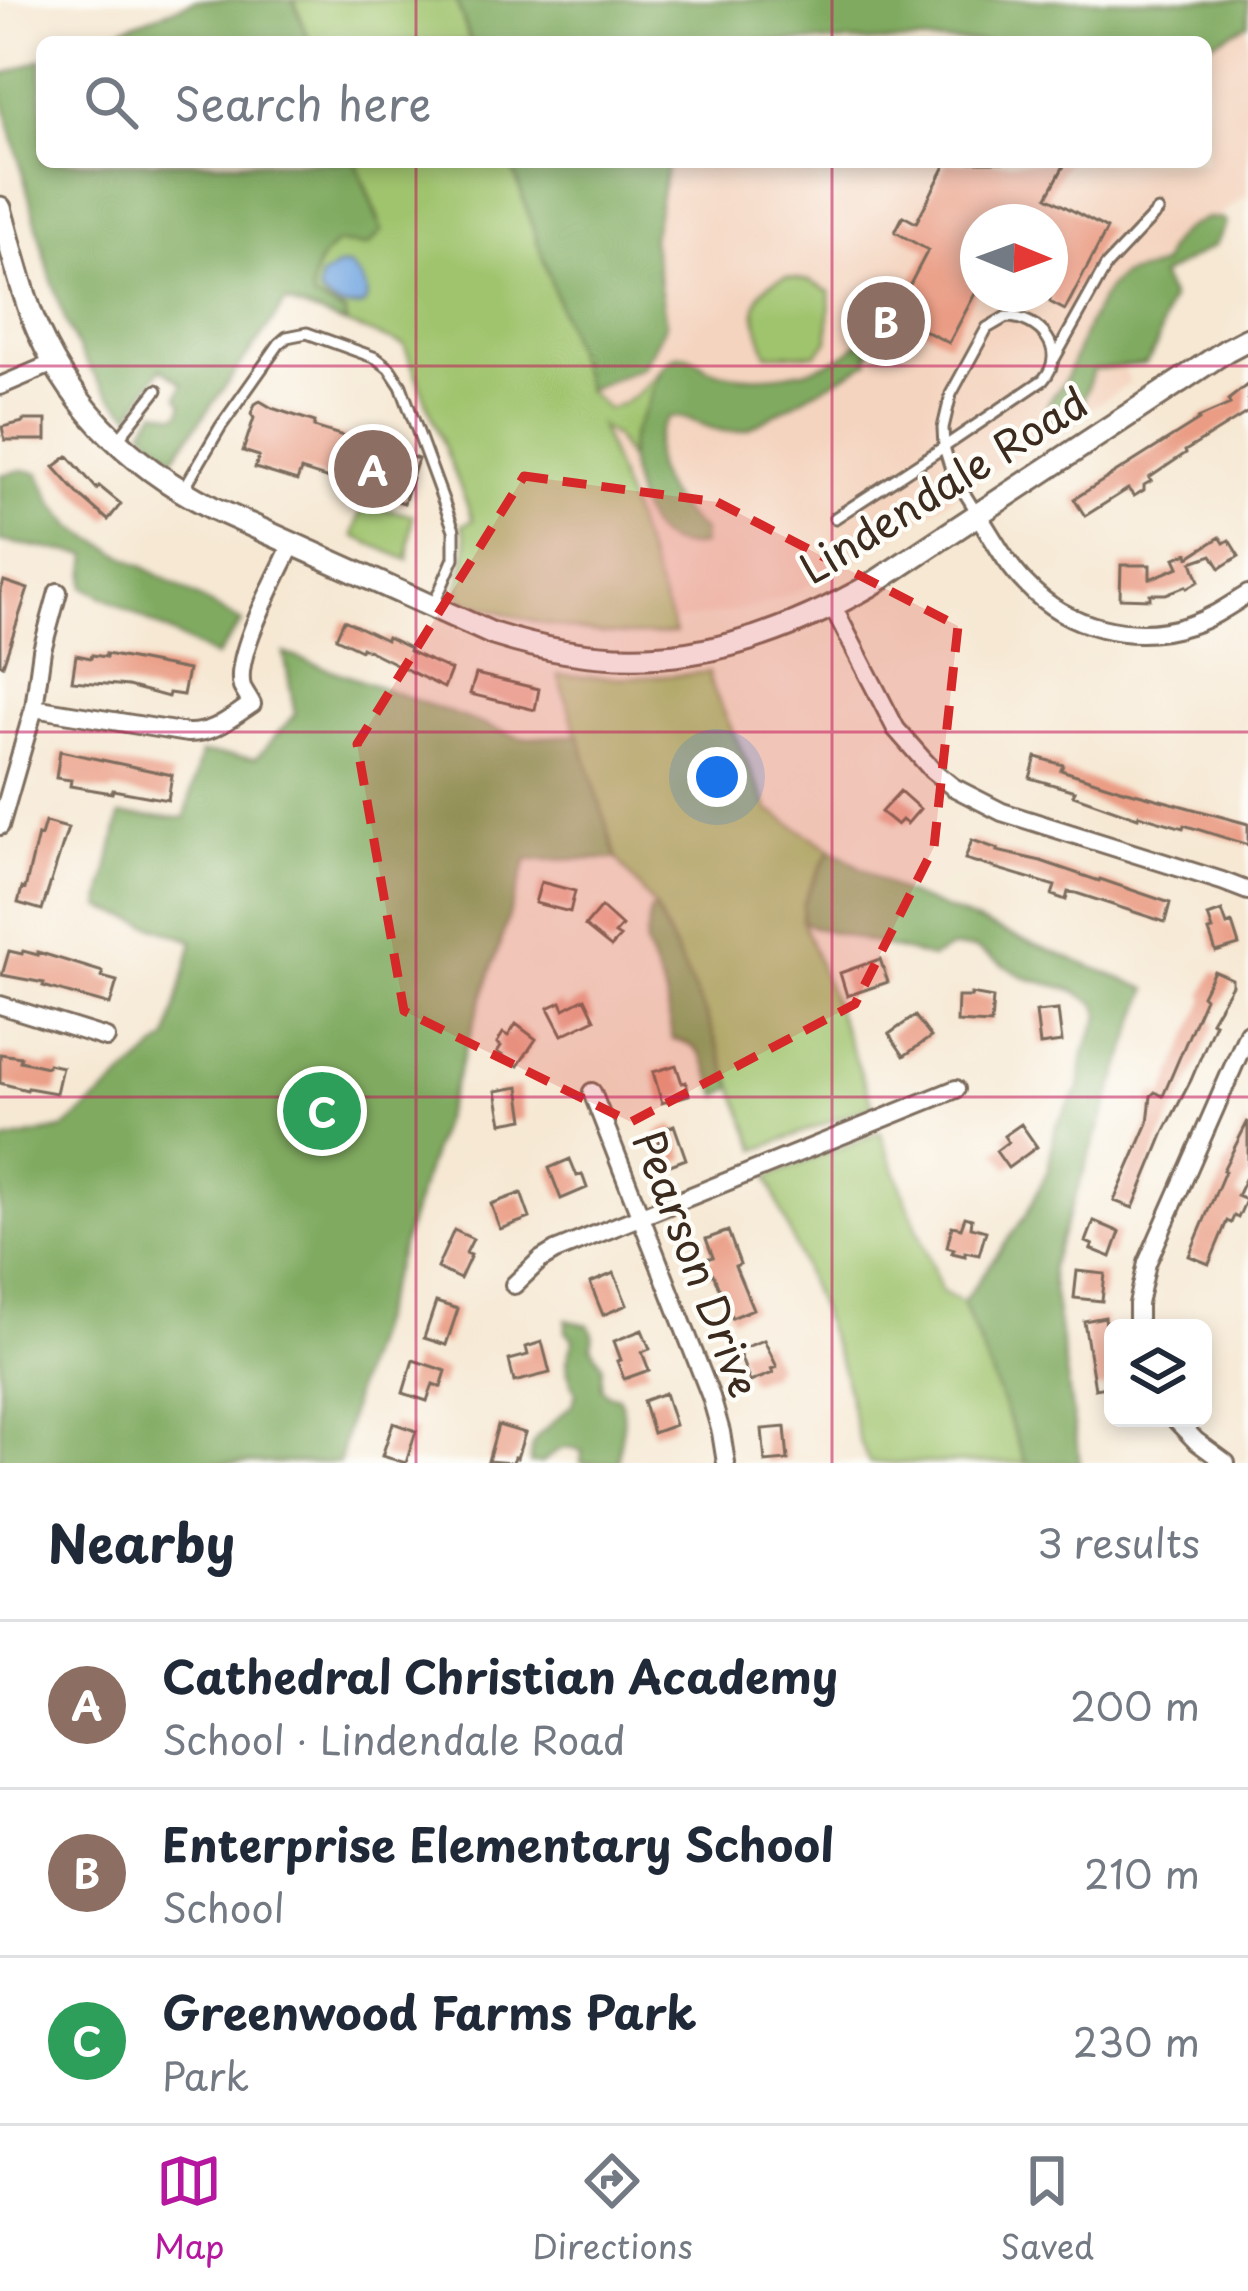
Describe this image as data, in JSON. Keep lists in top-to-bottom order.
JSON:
{
  "streets": {
    "street": ["Lindendale Road", "Pearson Drive"]
  },
  "north": "right",
  "page": {
    "search": "Search here",
    "pins": ["B", "A", "C"],
    "heading": ["Nearby", "3 results"],
    "list": [
      {
        "mark": "A",
        "name": "Cathedral Christian Academy",
        "note": "School · Lindendale Road",
        "value": "200 m"
      },
      {
        "mark": "B",
        "name": "Enterprise Elementary School",
        "note": "School",
        "value": "210 m"
      },
      {
        "mark": "C",
        "name": "Greenwood Farms Park",
        "note": "Park",
        "value": "230 m"
      }
    ],
    "nav": ["Map", "Directions", "Saved"]
  }
}
